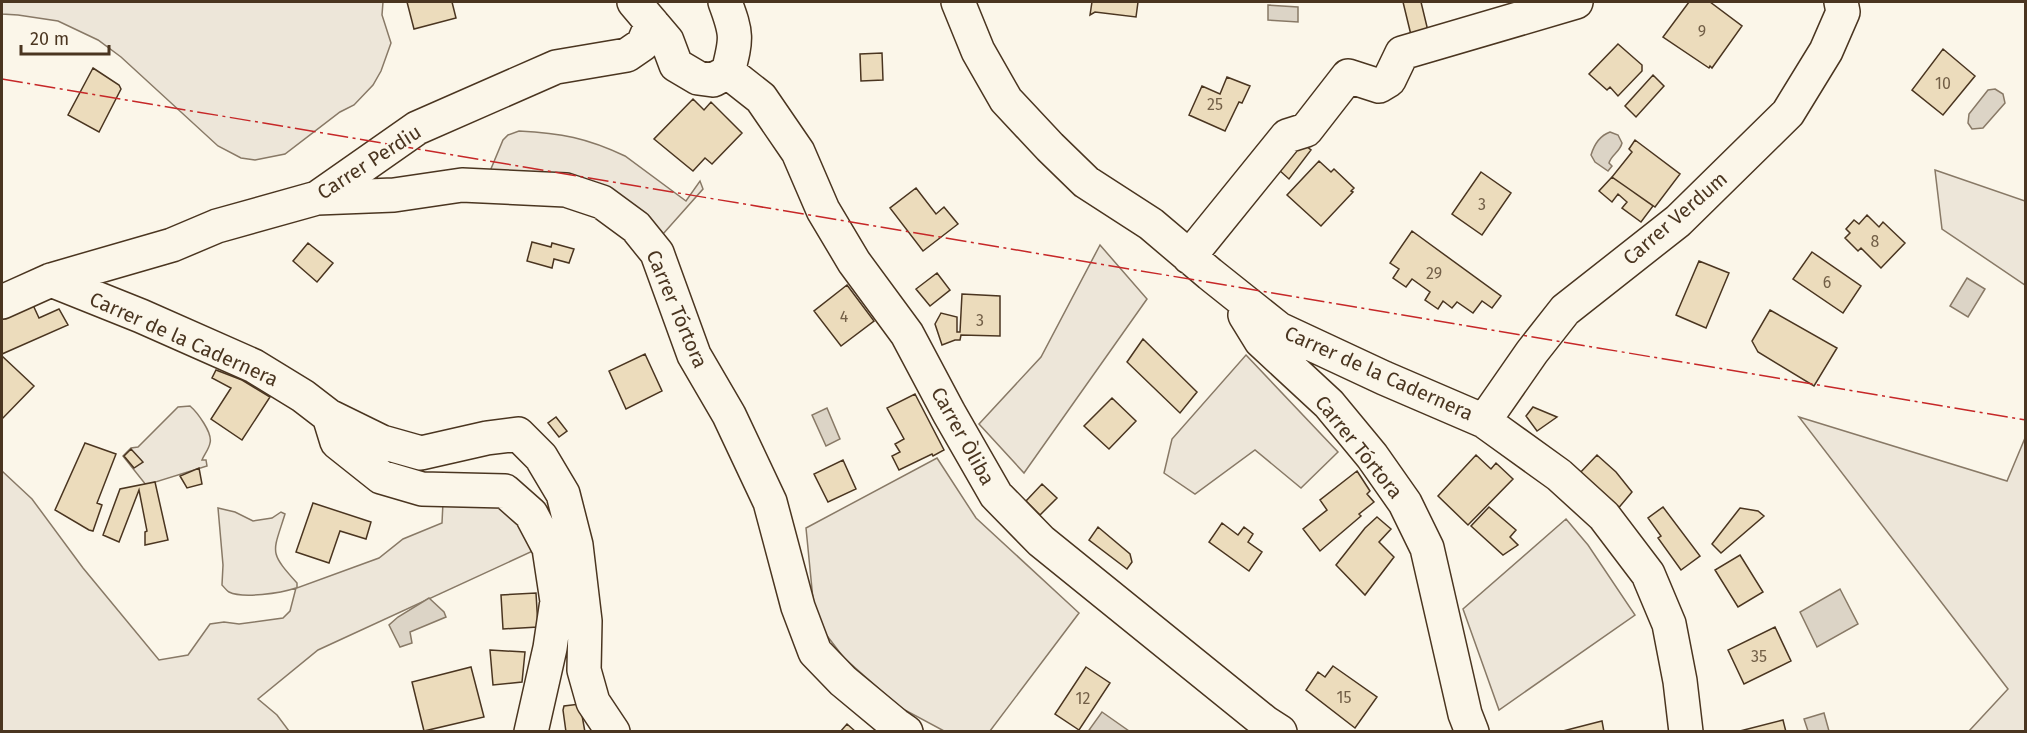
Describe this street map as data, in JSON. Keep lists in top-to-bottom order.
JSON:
{
  "streets": {
    "street": [
      "Carrer Perdiu",
      "Carrer Verdum",
      "Carrer Tórtora",
      "Carrer de la Cadernera",
      "Carrer Òliba"
    ]
  },
  "crossings": [
    ["Carrer Perdiu", "Carrer Tórtora"],
    ["Carrer Perdiu", "Carrer de la Cadernera"],
    ["Carrer Verdum", "Carrer de la Cadernera"],
    ["Carrer Tórtora", "Carrer de la Cadernera"]
  ],
  "house_numbers": [
    "9",
    "10",
    "25",
    "3",
    "8",
    "29",
    "6",
    "4",
    "3",
    "35",
    "15",
    "12"
  ],
  "scale_bar": "20 m"
}
